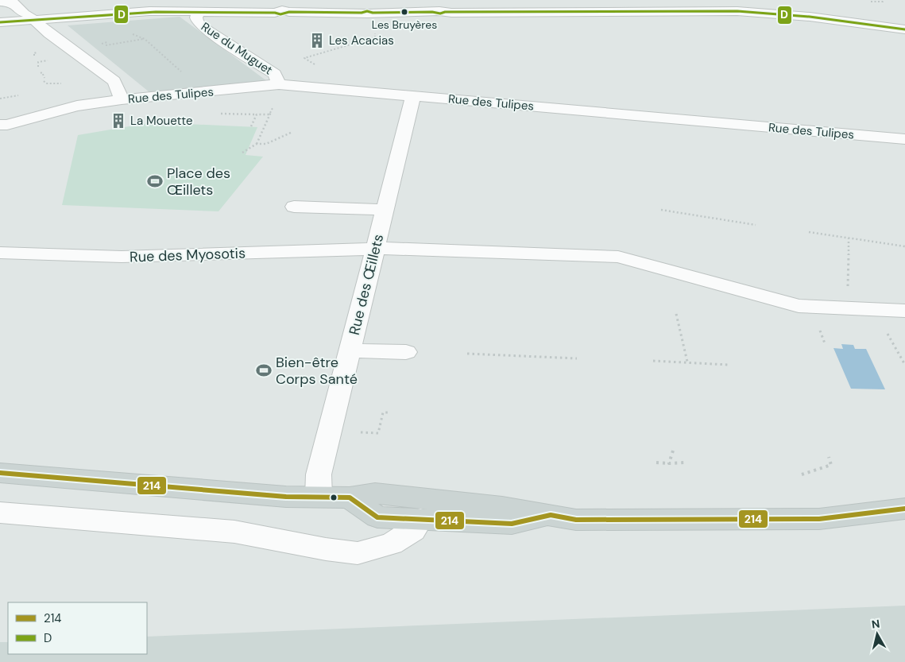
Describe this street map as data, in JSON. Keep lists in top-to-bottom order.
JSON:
{
  "streets": {
    "street": [
      "Rue du Muguet",
      "Rue des Tulipes",
      "Rue des Myosotis",
      "Rue des Œillets"
    ]
  },
  "crossings": [
    ["Rue du Muguet", "Rue des Tulipes"],
    ["Rue des Tulipes", "Rue des Œillets"],
    ["Rue des Myosotis", "Rue des Œillets"]
  ],
  "places": {
    "other": ["Les Bruyères"],
    "building": ["Les Acacias", "La Mouette"],
    "sports": ["Place des Œillets", "Bien-être Corps Santé"]
  },
  "lines": ["transit line D", "transit line 214"],
  "legend": ["214", "D"],
  "north": "top"
}
